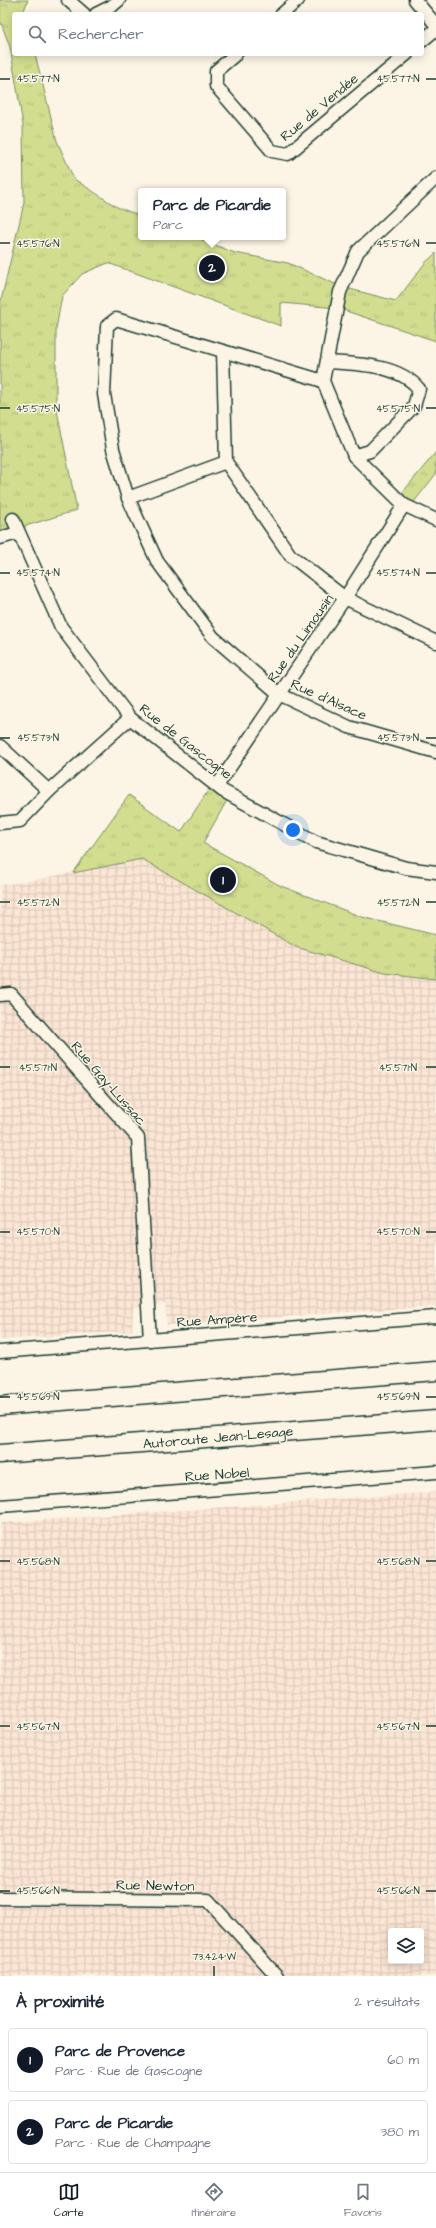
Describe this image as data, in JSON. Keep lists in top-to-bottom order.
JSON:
{
  "streets": {
    "highway": ["Autoroute Jean-Lesage"],
    "street": [
      "Rue de Vendée",
      "Rue du Limousin",
      "Rue d'Alsace",
      "Rue de Gascogne",
      "Rue Gay-Lussac",
      "Rue Ampère",
      "Rue Nobel",
      "Rue Newton"
    ]
  },
  "crossings": [
    ["Rue du Limousin", "Rue d'Alsace"],
    ["Rue du Limousin", "Rue de Gascogne"],
    ["Rue Gay-Lussac", "Rue Ampère"]
  ],
  "page": {
    "search": "Rechercher",
    "popup": ["Parc de Picardie", "Parc"],
    "pins": ["2", "1"],
    "heading": ["À proximité", "2 résultats"],
    "list": [
      {
        "mark": "1",
        "name": "Parc de Provence",
        "note": "Parc · Rue de Gascogne",
        "value": "60 m"
      },
      {
        "mark": "2",
        "name": "Parc de Picardie",
        "note": "Parc · Rue de Champagne",
        "value": "380 m"
      }
    ],
    "nav": ["Carte", "Itinéraire", "Favoris"]
  },
  "coordinates": [
    "45.577°N",
    "45.576°N",
    "45.575°N",
    "45.574°N",
    "45.573°N",
    "45.572°N",
    "45.571°N",
    "45.570°N",
    "45.569°N",
    "45.568°N",
    "45.567°N",
    "45.566°N",
    "73.424°W"
  ]
}
